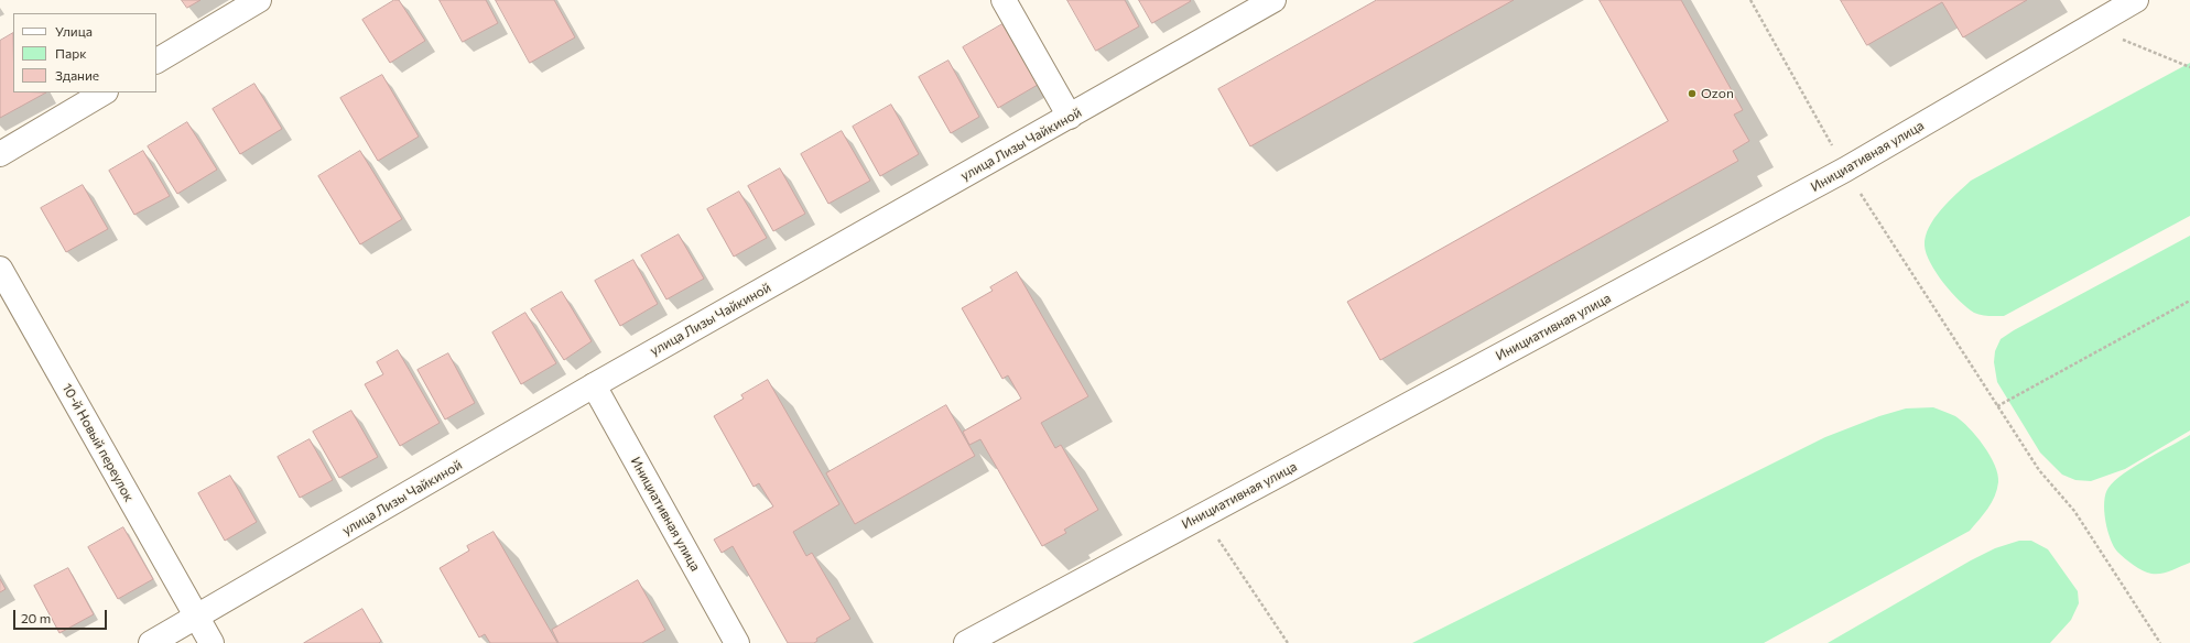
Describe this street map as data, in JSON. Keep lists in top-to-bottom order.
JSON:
{
  "streets": {
    "main road": ["улица Лизы Чайкиной", "Инициативная улица", "10-й Новый переулок"]
  },
  "crossings": [
    ["улица Лизы Чайкиной", "Инициативная улица"],
    ["улица Лизы Чайкиной", "10-й Новый переулок"]
  ],
  "places": ["Ozon"],
  "legend": ["Улица", "Парк", "Здание"],
  "scale_bar": "20 m"
}
